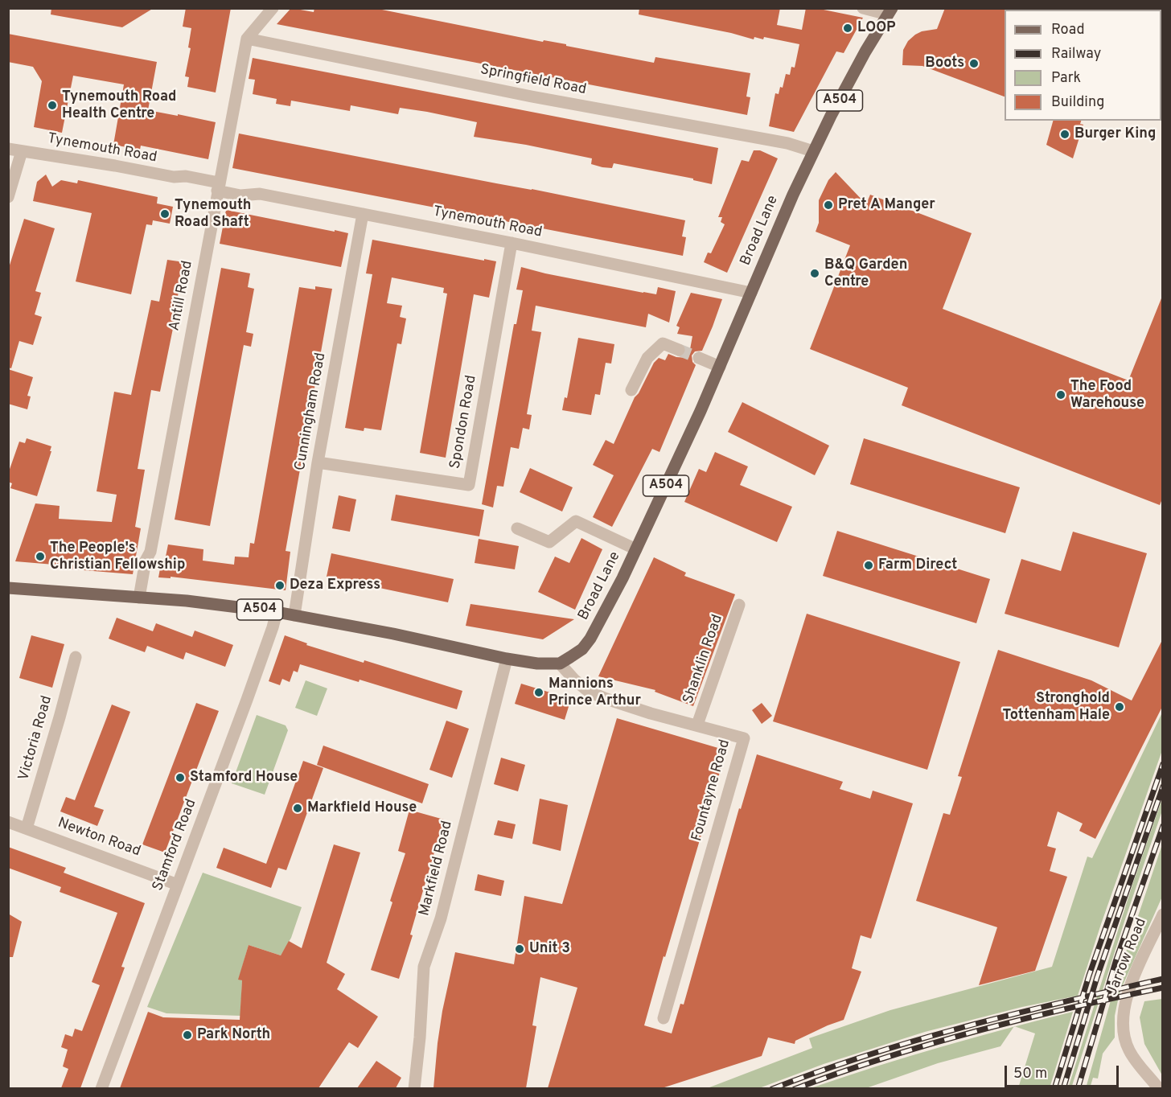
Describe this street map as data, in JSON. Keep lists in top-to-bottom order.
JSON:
{
  "streets": {
    "main road": ["A504", "Broad Lane"],
    "street": [
      "Springfield Road",
      "Tynemouth Road",
      "Antill Road",
      "Cunningham Road",
      "Spondon Road",
      "Shanklin Road",
      "Victoria Road",
      "Fountayne Road",
      "Newton Road",
      "Stamford Road",
      "Markfield Road",
      "Jarrow Road"
    ]
  },
  "crossings": [
    ["Springfield Road", "Broad Lane"],
    ["Springfield Road", "Antill Road"],
    ["A504", "Broad Lane"],
    ["A504", "Antill Road"],
    ["A504", "Cunningham Road"],
    ["A504", "Fountayne Road"],
    ["A504", "Stamford Road"],
    ["A504", "Markfield Road"],
    ["Tynemouth Road", "Broad Lane"],
    ["Tynemouth Road", "Antill Road"],
    ["Tynemouth Road", "Cunningham Road"],
    ["Tynemouth Road", "Spondon Road"],
    ["Broad Lane", "Fountayne Road"],
    ["Cunningham Road", "Spondon Road"],
    ["Shanklin Road", "Fountayne Road"],
    ["Victoria Road", "Newton Road"],
    ["Newton Road", "Stamford Road"]
  ],
  "places": [
    "LOOP",
    "Boots",
    "Tynemouth Road Health Centre",
    "Burger King",
    "Pret A Manger",
    "Tynemouth Road Shaft",
    "B&Q Garden Centre",
    "The Food Warehouse",
    "The People's Christian Fellowship",
    "Farm Direct",
    "Deza Express",
    "Mannions Prince Arthur",
    "Stronghold Tottenham Hale",
    "Stamford House",
    "Markfield House",
    "Unit 3",
    "Park North"
  ],
  "legend": [
    "Road",
    "Railway",
    "Park",
    "Building"
  ],
  "scale_bar": "50 m"
}
